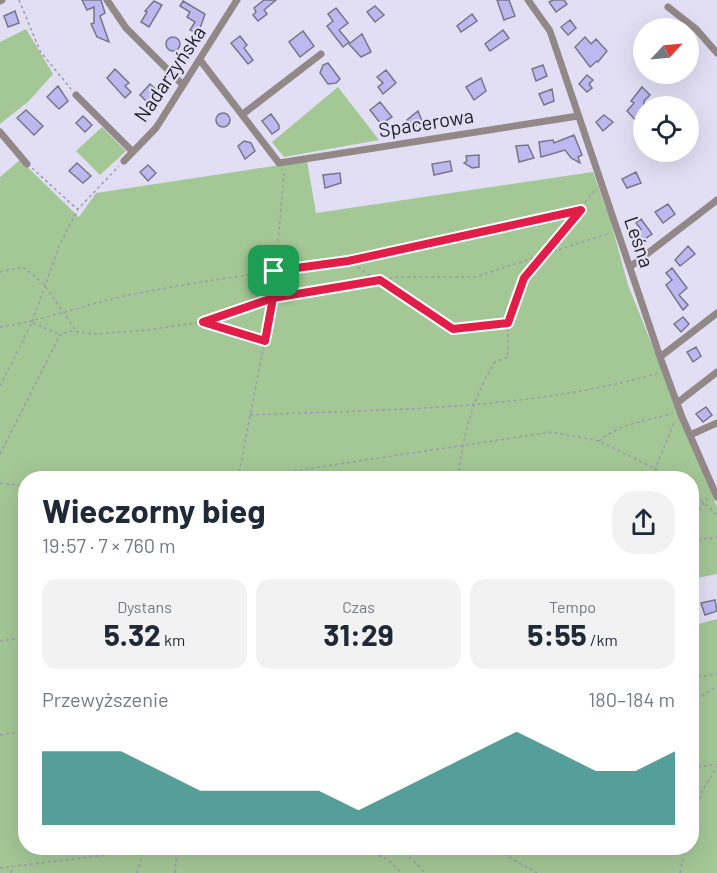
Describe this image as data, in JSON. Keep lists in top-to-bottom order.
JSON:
{
  "streets": {
    "street": ["Nadarzyńska", "Spacerowa", "Leśna"]
  },
  "crossings": [
    ["Spacerowa", "Leśna"]
  ],
  "north": "top right",
  "page": {
    "heading": ["Wieczorny bieg", "19:57 · 7 × 760 m"],
    "stats": [
      ["Dystans", "5.32 km"],
      ["Czas", "31:29"],
      ["Tempo", "5:55 /km"]
    ],
    "chart": ["Przewyższenie", "180–184 m"]
  }
}
